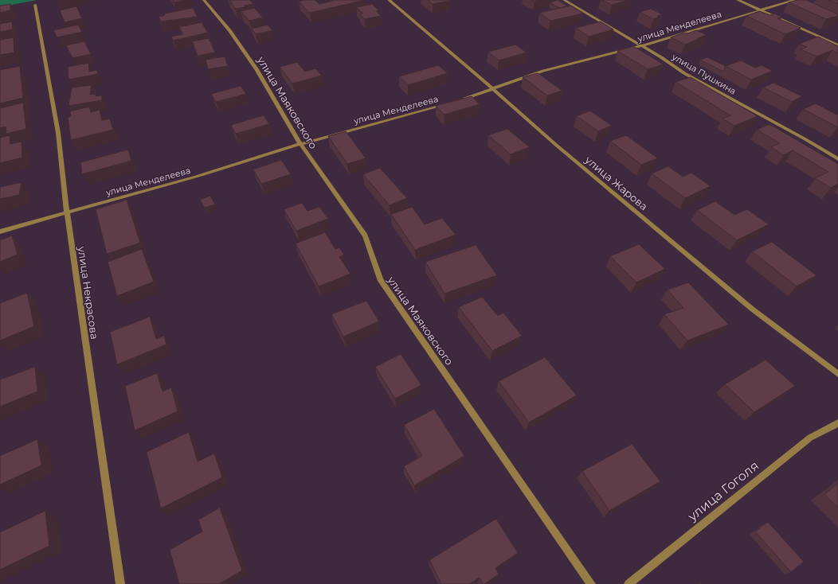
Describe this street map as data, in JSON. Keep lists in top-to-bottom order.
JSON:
{
  "streets": {
    "street": [
      "улица Менделеева",
      "улица Пушкина",
      "улица Маяковского",
      "улица Жарова",
      "улица Некрасова",
      "улица Гоголя"
    ]
  },
  "crossings": [
    ["улица Менделеева", "улица Пушкина"],
    ["улица Менделеева", "улица Маяковского"],
    ["улица Менделеева", "улица Жарова"],
    ["улица Менделеева", "улица Некрасова"]
  ]
}
